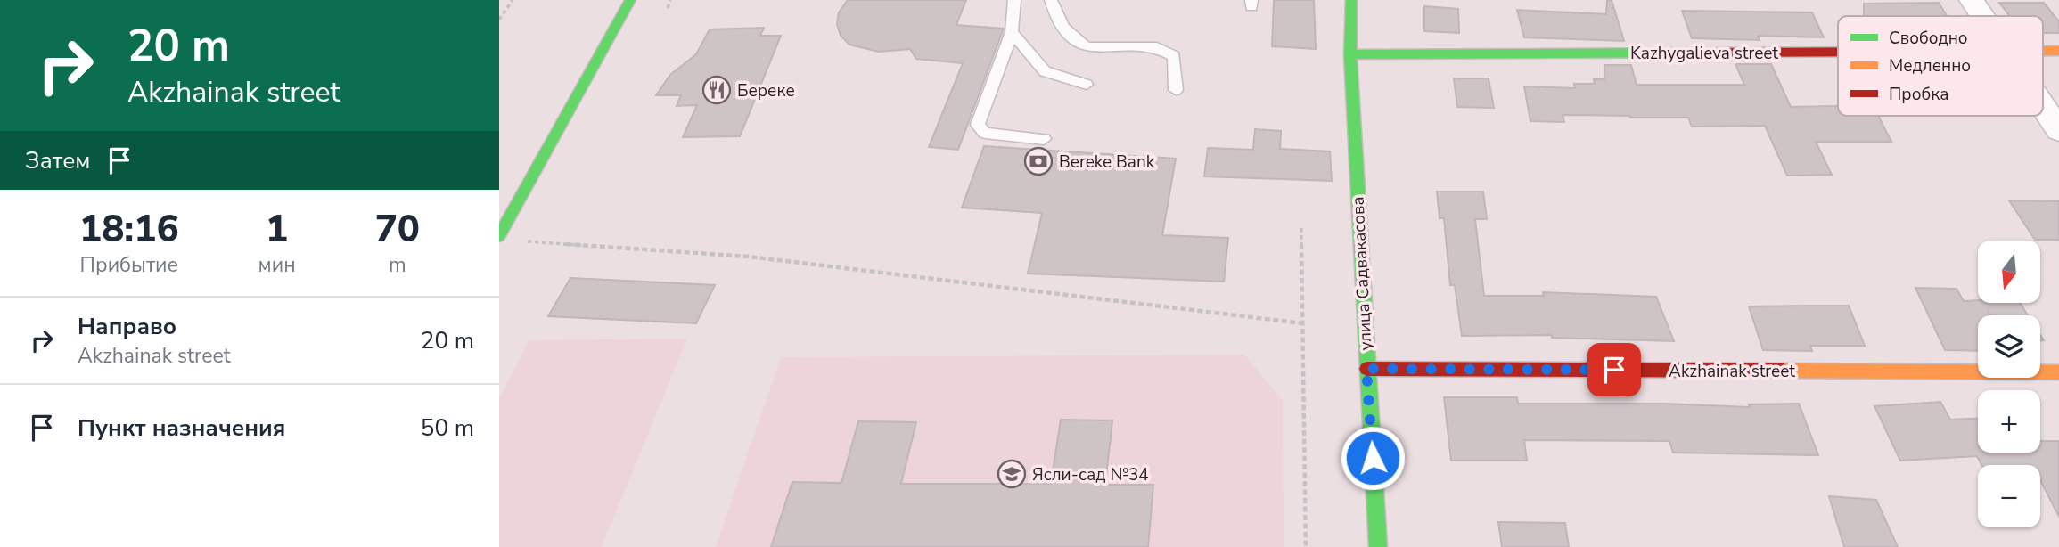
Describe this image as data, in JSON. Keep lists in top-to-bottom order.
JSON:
{
  "streets": {
    "street": ["Kazhygalieva street", "улица Садвакасова", "Akzhainak street"]
  },
  "crossings": [
    ["Kazhygalieva street", "улица Садвакасова"],
    ["улица Садвакасова", "Akzhainak street"]
  ],
  "places": {
    "restaurant": ["Береке"],
    "bank": ["Bereke Bank"],
    "school or university": ["Ясли-сад №34"]
  },
  "legend": ["Свободно", "Медленно", "Пробка"],
  "north": "bottom",
  "page": {
    "turn": ["20 m", "Akzhainak street"],
    "then": "Затем",
    "eta": [
      "18:16",
      "Прибытие",
      "1",
      "мин",
      "70",
      "m"
    ],
    "map_buttons": ["+", "−"],
    "list": [
      {
        "name": "Направо",
        "note": "Akzhainak street",
        "value": "20 m"
      },
      {
        "name": "Пункт назначения",
        "value": "50 m"
      }
    ]
  }
}
